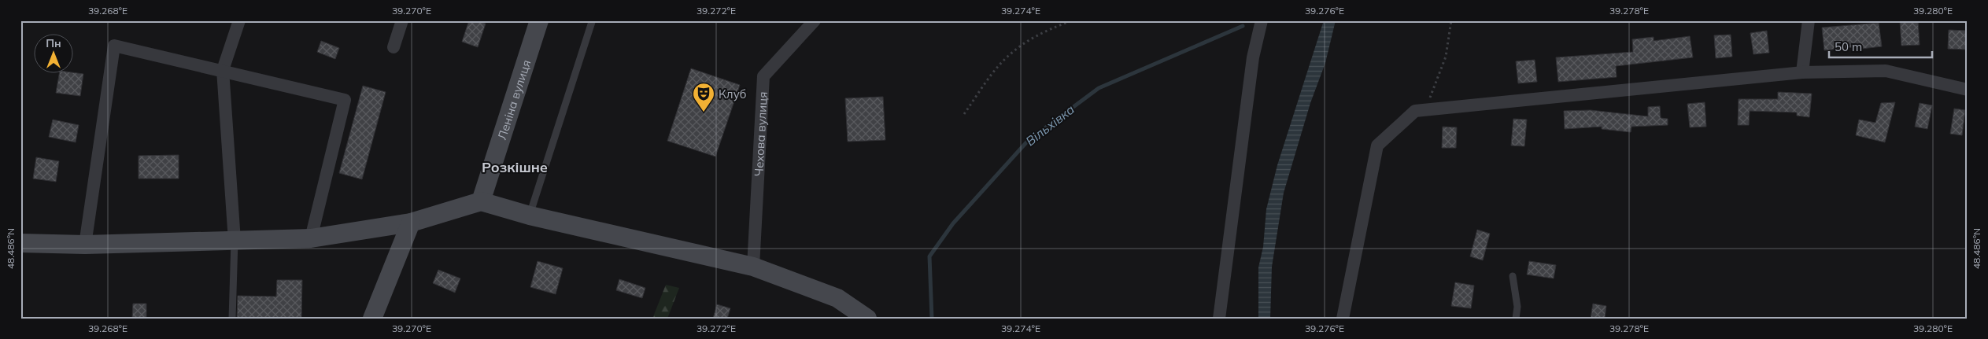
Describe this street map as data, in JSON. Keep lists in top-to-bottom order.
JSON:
{
  "streets": {
    "street": ["Леніна вулиця", "Чехова вулиця"]
  },
  "districts": ["Розкішне"],
  "water": ["Вільхівка"],
  "places": {
    "theatre": ["Клуб"]
  },
  "scale_bar": "50 m",
  "north": "top",
  "coordinates": [
    "39.268°E",
    "39.270°E",
    "39.272°E",
    "39.274°E",
    "39.276°E",
    "39.278°E",
    "39.280°E",
    "48.486°N"
  ]
}
